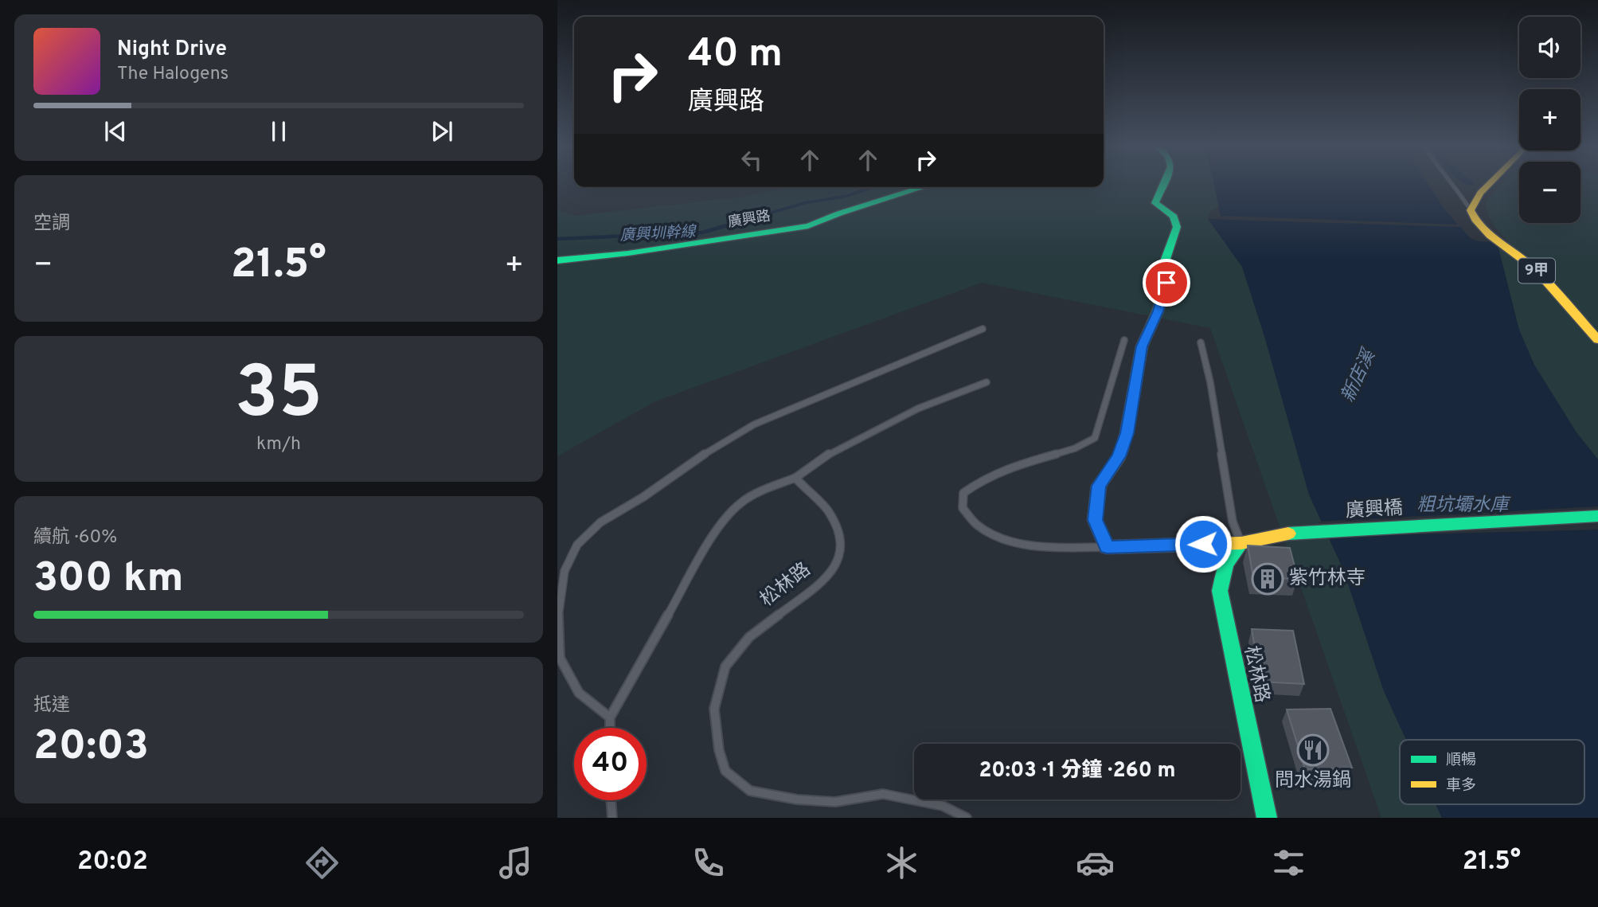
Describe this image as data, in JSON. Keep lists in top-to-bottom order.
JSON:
{
  "streets": {
    "street": [
      "廣興路",
      "9甲",
      "廣興橋",
      "松林路"
    ]
  },
  "crossings": [
    ["廣興橋", "松林路"]
  ],
  "water": ["廣興圳幹線", "新店溪", "粗坑壩水庫"],
  "places": {
    "building": ["紫竹林寺"],
    "restaurant": ["問水湯鍋"]
  },
  "legend": ["順暢", "車多"],
  "page": {
    "map_buttons": ["+", "−"],
    "turn": ["40 m", "廣興路"],
    "song": ["Night Drive", "The Halogens"],
    "tile": [
      "空調",
      ["35", "km/h"],
      ["續航 · 60%", "300 km"],
      ["抵達", "20:03"]
    ],
    "heat": ["−", "21.5°", "+"],
    "limit": "40",
    "trip": "20:03 · 1 分鐘 · 260 m",
    "tabs": ["20:02", "21.5°"]
  }
}
